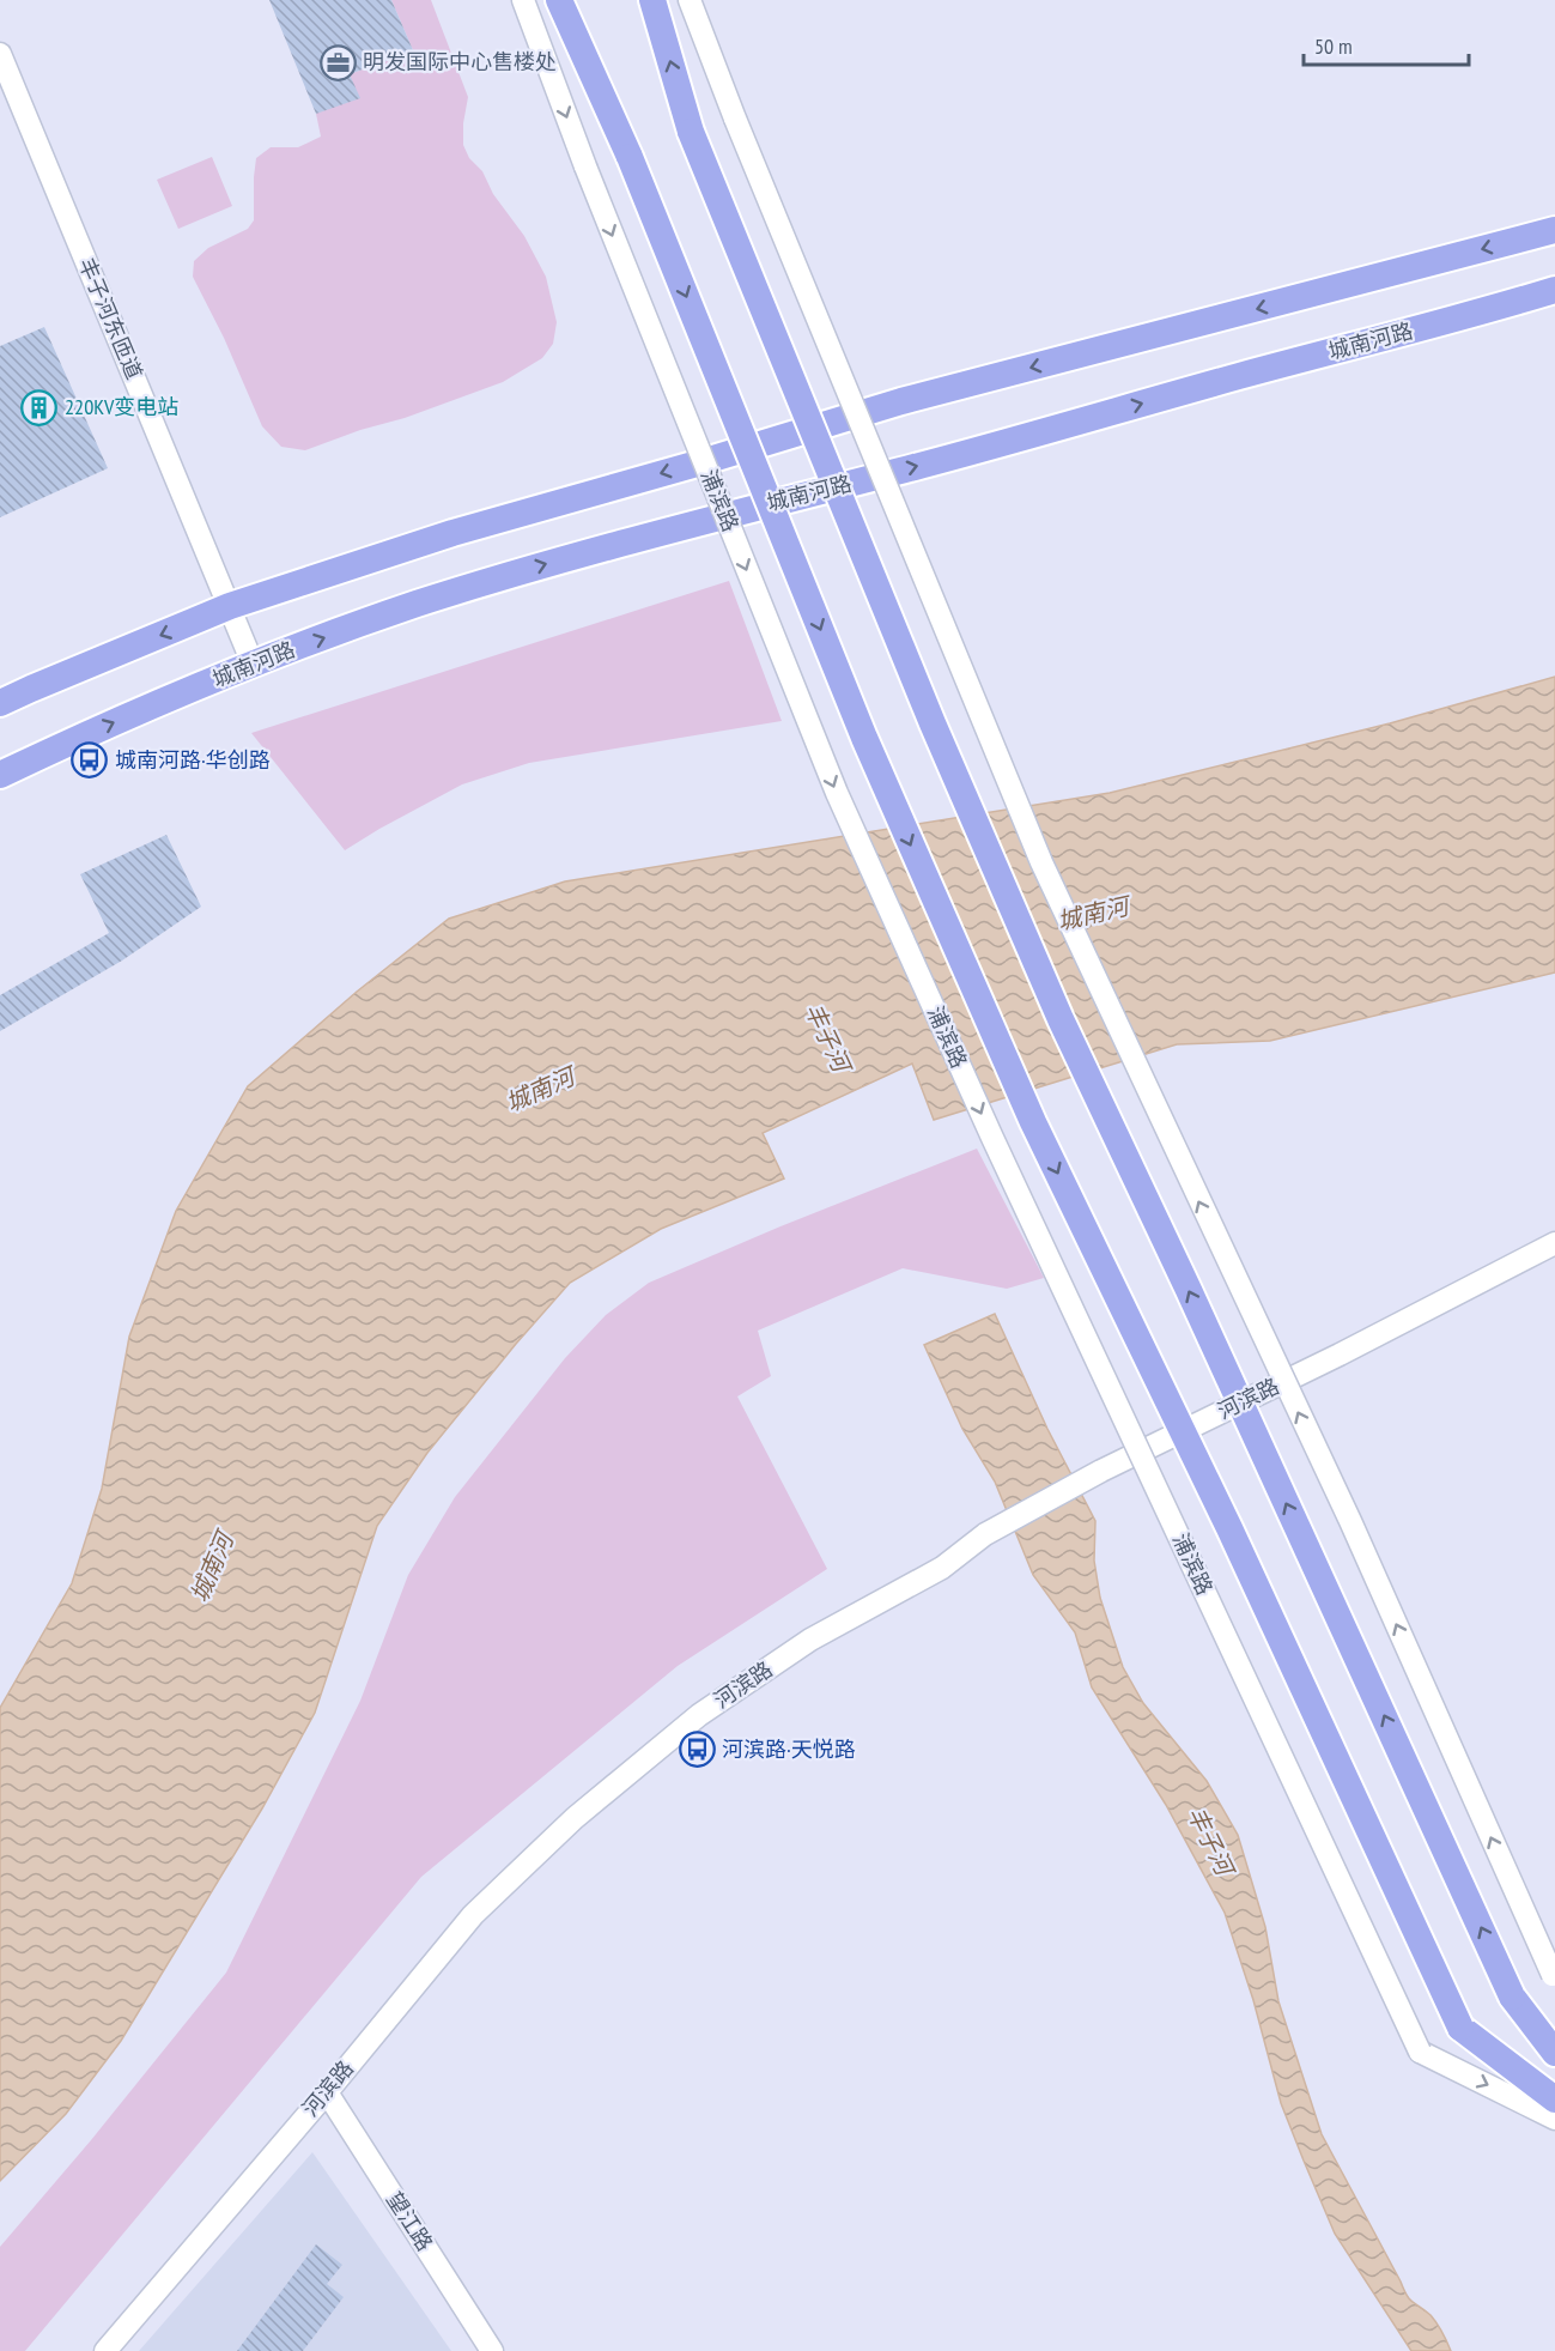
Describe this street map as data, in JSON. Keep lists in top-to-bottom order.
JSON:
{
  "streets": {
    "main road": ["城南河路", "浦滨路"],
    "street": ["丰子河东匝道", "河滨路", "望江路"]
  },
  "crossings": [
    ["丰子河东匝道", "城南河路"],
    ["河滨路", "望江路"]
  ],
  "water": ["城南河", "丰子河"],
  "places": {
    "office": ["明发国际中心售楼处"],
    "building": ["220KV变电站"],
    "bus stop": ["城南河路·华创路", "河滨路·天悦路"]
  },
  "scale_bar": "50 m"
}
